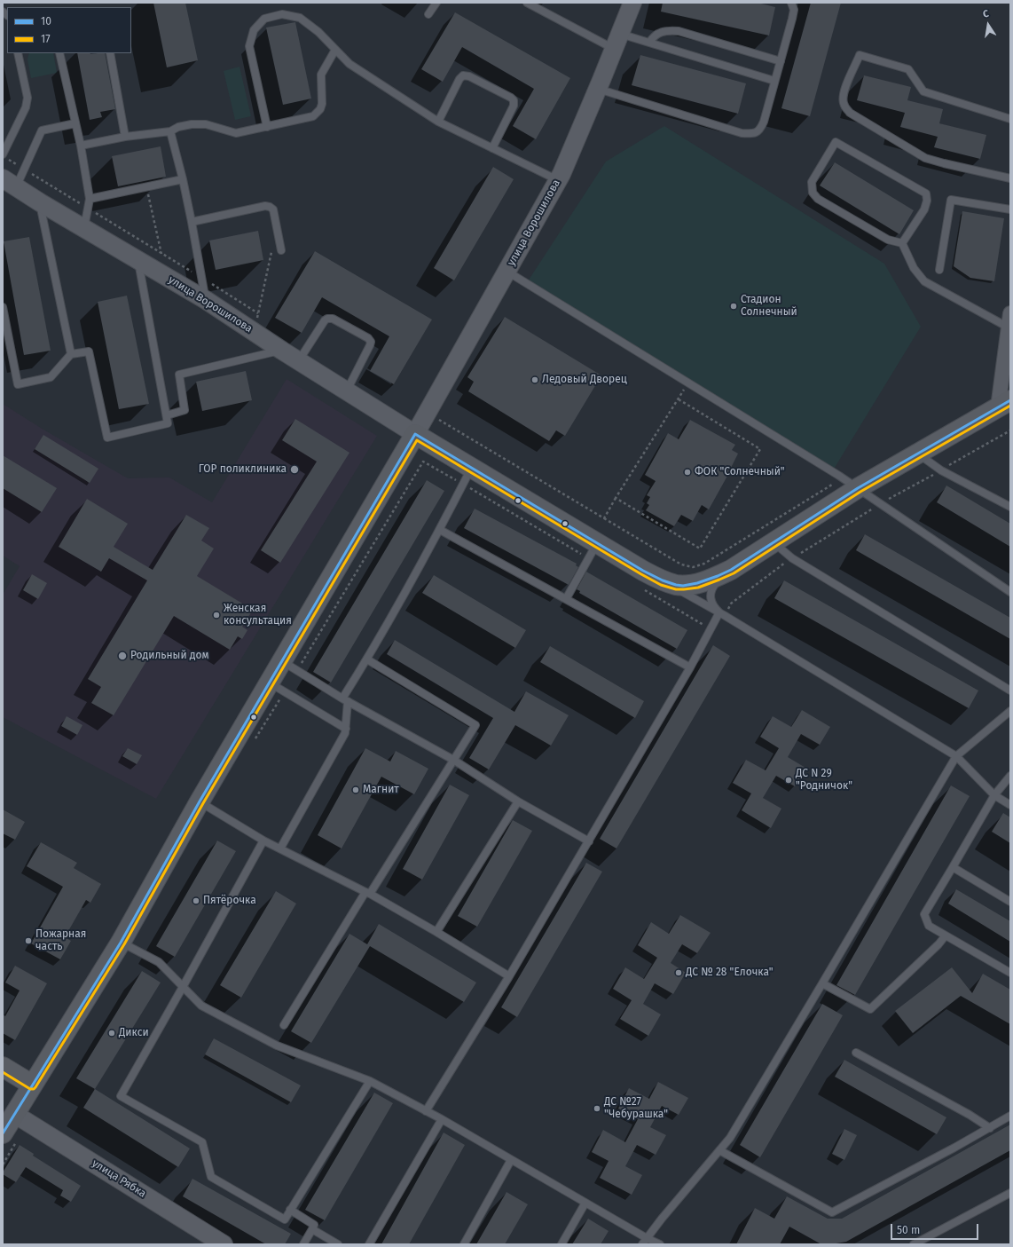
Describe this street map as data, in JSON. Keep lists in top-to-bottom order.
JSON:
{
  "streets": {
    "main road": ["улица Ворошилова"],
    "street": ["улица Рябка"]
  },
  "crossings": [
    ["улица Ворошилова", "улица Рябка"]
  ],
  "places": [
    "Стадион Солнечный",
    "Ледовый Дворец",
    "ГОР поликлиника",
    "ФОК \"Солнечный\"",
    "Женская консультация",
    "Родильный дом",
    "ДС N 29 \"Родничок\"",
    "Магнит",
    "Пятёрочка",
    "Пожарная часть",
    "ДС № 28 \"Елочка\"",
    "Дикси",
    "ДС №27 \"Чебурашка\""
  ],
  "lines": ["transit line 10", "transit line 17"],
  "legend": ["10", "17"],
  "scale_bar": "50 m",
  "north": "top"
}
